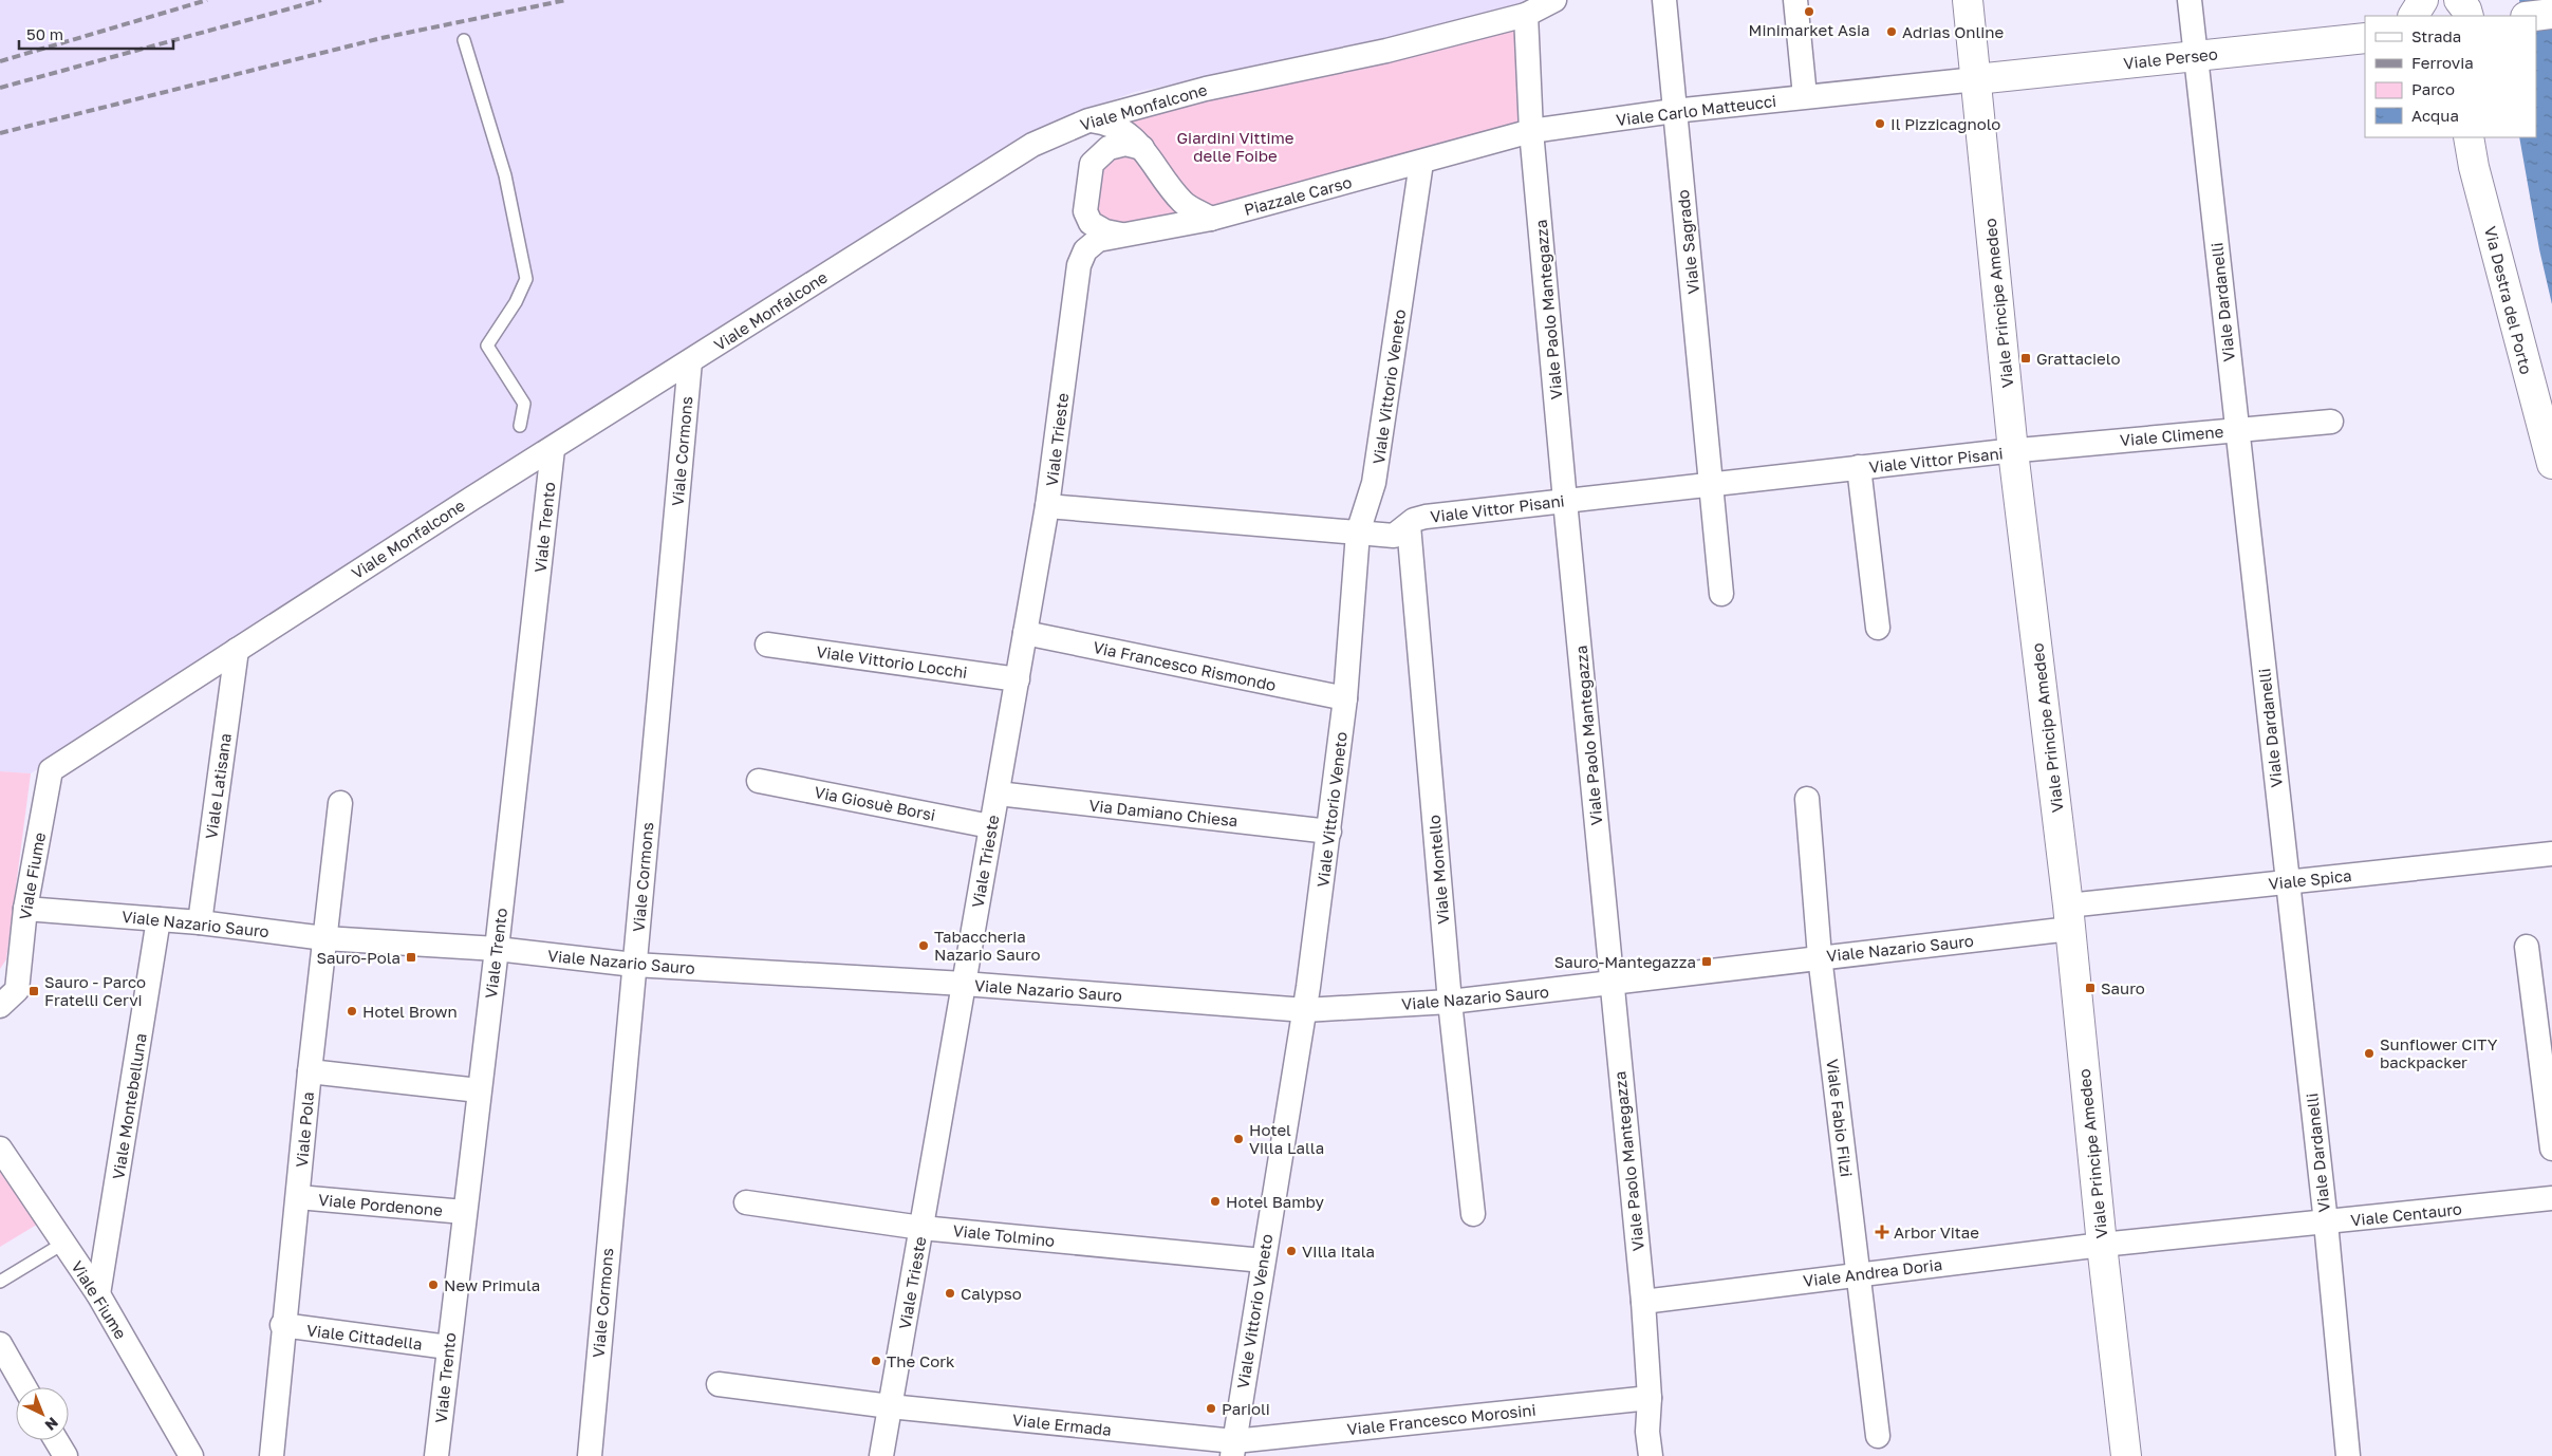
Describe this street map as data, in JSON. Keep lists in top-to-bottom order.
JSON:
{
  "streets": {
    "street": [
      "Viale Perseo",
      "Viale Monfalcone",
      "Viale Carlo Matteucci",
      "Piazzale Carso",
      "Viale Sagrado",
      "Via Destra del Porto",
      "Viale Dardanelli",
      "Viale Principe Amedeo",
      "Viale Paolo Mantegazza",
      "Viale Vittorio Veneto",
      "Viale Climene",
      "Viale Trieste",
      "Viale Cormons",
      "Viale Vittor Pisani",
      "Viale Trento",
      "Viale Vittorio Locchi",
      "Via Francesco Rismondo",
      "Viale Latisana",
      "Via Giosuè Borsi",
      "Via Damiano Chiesa",
      "Viale Montello",
      "Viale Fiume",
      "Viale Spica",
      "Viale Nazario Sauro",
      "Viale Montebelluna",
      "Viale Fabio Filzi",
      "Viale Pola",
      "Viale Pordenone",
      "Viale Centauro",
      "Viale Tolmino",
      "Viale Andrea Doria",
      "Viale Cittadella",
      "Viale Francesco Morosini",
      "Viale Ermada"
    ]
  },
  "crossings": [
    ["Viale Perseo", "Viale Carlo Matteucci"],
    ["Viale Perseo", "Viale Dardanelli"],
    ["Viale Perseo", "Viale Principe Amedeo"],
    ["Viale Monfalcone", "Viale Paolo Mantegazza"],
    ["Viale Monfalcone", "Viale Cormons"],
    ["Viale Monfalcone", "Viale Trento"],
    ["Viale Monfalcone", "Viale Latisana"],
    ["Viale Monfalcone", "Viale Fiume"],
    ["Viale Carlo Matteucci", "Piazzale Carso"],
    ["Viale Carlo Matteucci", "Viale Sagrado"],
    ["Viale Carlo Matteucci", "Viale Principe Amedeo"],
    ["Viale Carlo Matteucci", "Viale Paolo Mantegazza"],
    ["Viale Carlo Matteucci", "Viale Vittorio Veneto"],
    ["Piazzale Carso", "Viale Vittorio Veneto"],
    ["Piazzale Carso", "Viale Trieste"],
    ["Viale Sagrado", "Viale Vittor Pisani"],
    ["Viale Dardanelli", "Viale Climene"],
    ["Viale Dardanelli", "Viale Spica"],
    ["Viale Dardanelli", "Viale Centauro"],
    ["Viale Principe Amedeo", "Viale Climene"],
    ["Viale Principe Amedeo", "Viale Vittor Pisani"],
    ["Viale Principe Amedeo", "Viale Spica"],
    ["Viale Principe Amedeo", "Viale Nazario Sauro"],
    ["Viale Principe Amedeo", "Viale Centauro"],
    ["Viale Principe Amedeo", "Viale Andrea Doria"],
    ["Viale Paolo Mantegazza", "Viale Vittor Pisani"],
    ["Viale Paolo Mantegazza", "Viale Nazario Sauro"],
    ["Viale Paolo Mantegazza", "Viale Andrea Doria"],
    ["Viale Paolo Mantegazza", "Viale Francesco Morosini"],
    ["Viale Vittorio Veneto", "Viale Vittor Pisani"],
    ["Viale Vittorio Veneto", "Via Francesco Rismondo"],
    ["Viale Vittorio Veneto", "Via Damiano Chiesa"],
    ["Viale Vittorio Veneto", "Viale Nazario Sauro"],
    ["Viale Vittorio Veneto", "Viale Tolmino"],
    ["Viale Vittorio Veneto", "Viale Francesco Morosini"],
    ["Viale Vittorio Veneto", "Viale Ermada"],
    ["Viale Climene", "Viale Vittor Pisani"],
    ["Viale Trieste", "Viale Vittor Pisani"],
    ["Viale Trieste", "Viale Vittorio Locchi"],
    ["Viale Trieste", "Via Francesco Rismondo"],
    ["Viale Trieste", "Via Giosuè Borsi"],
    ["Viale Trieste", "Via Damiano Chiesa"],
    ["Viale Trieste", "Viale Nazario Sauro"],
    ["Viale Trieste", "Viale Tolmino"],
    ["Viale Trieste", "Viale Ermada"],
    ["Viale Cormons", "Viale Nazario Sauro"],
    ["Viale Vittor Pisani", "Viale Montello"],
    ["Viale Trento", "Viale Nazario Sauro"],
    ["Viale Trento", "Viale Pordenone"],
    ["Viale Trento", "Viale Cittadella"],
    ["Viale Latisana", "Viale Nazario Sauro"],
    ["Viale Montello", "Viale Nazario Sauro"],
    ["Viale Fiume", "Viale Nazario Sauro"],
    ["Viale Fiume", "Viale Montebelluna"],
    ["Viale Spica", "Viale Nazario Sauro"],
    ["Viale Nazario Sauro", "Viale Montebelluna"],
    ["Viale Nazario Sauro", "Viale Fabio Filzi"],
    ["Viale Nazario Sauro", "Viale Pola"],
    ["Viale Fabio Filzi", "Viale Andrea Doria"],
    ["Viale Pola", "Viale Pordenone"],
    ["Viale Pola", "Viale Cittadella"],
    ["Viale Centauro", "Viale Andrea Doria"],
    ["Viale Francesco Morosini", "Viale Ermada"]
  ],
  "parks": ["Giardini Vittime delle Foibe"],
  "places": {
    "other": [
      "Minimarket Asia",
      "Adrias Online",
      "Il Pizzicagnolo",
      "Tabaccheria Nazario Sauro",
      "Hotel Brown",
      "Sunflower CITY backpacker",
      "Hotel Villa Lalla",
      "Hotel Bamby",
      "VIlla Itala",
      "New Primula",
      "Calypso",
      "The Cork",
      "Parioli"
    ],
    "transit": [
      "Grattacielo",
      "Sauro-Pola",
      "Sauro-Mantegazza",
      "Sauro",
      "Sauro - Parco Fratelli Cervi"
    ],
    "health": ["Arbor Vitae"]
  },
  "legend": [
    "Strada",
    "Ferrovia",
    "Parco",
    "Acqua"
  ],
  "scale_bar": "50 m",
  "north": "bottom right"
}
